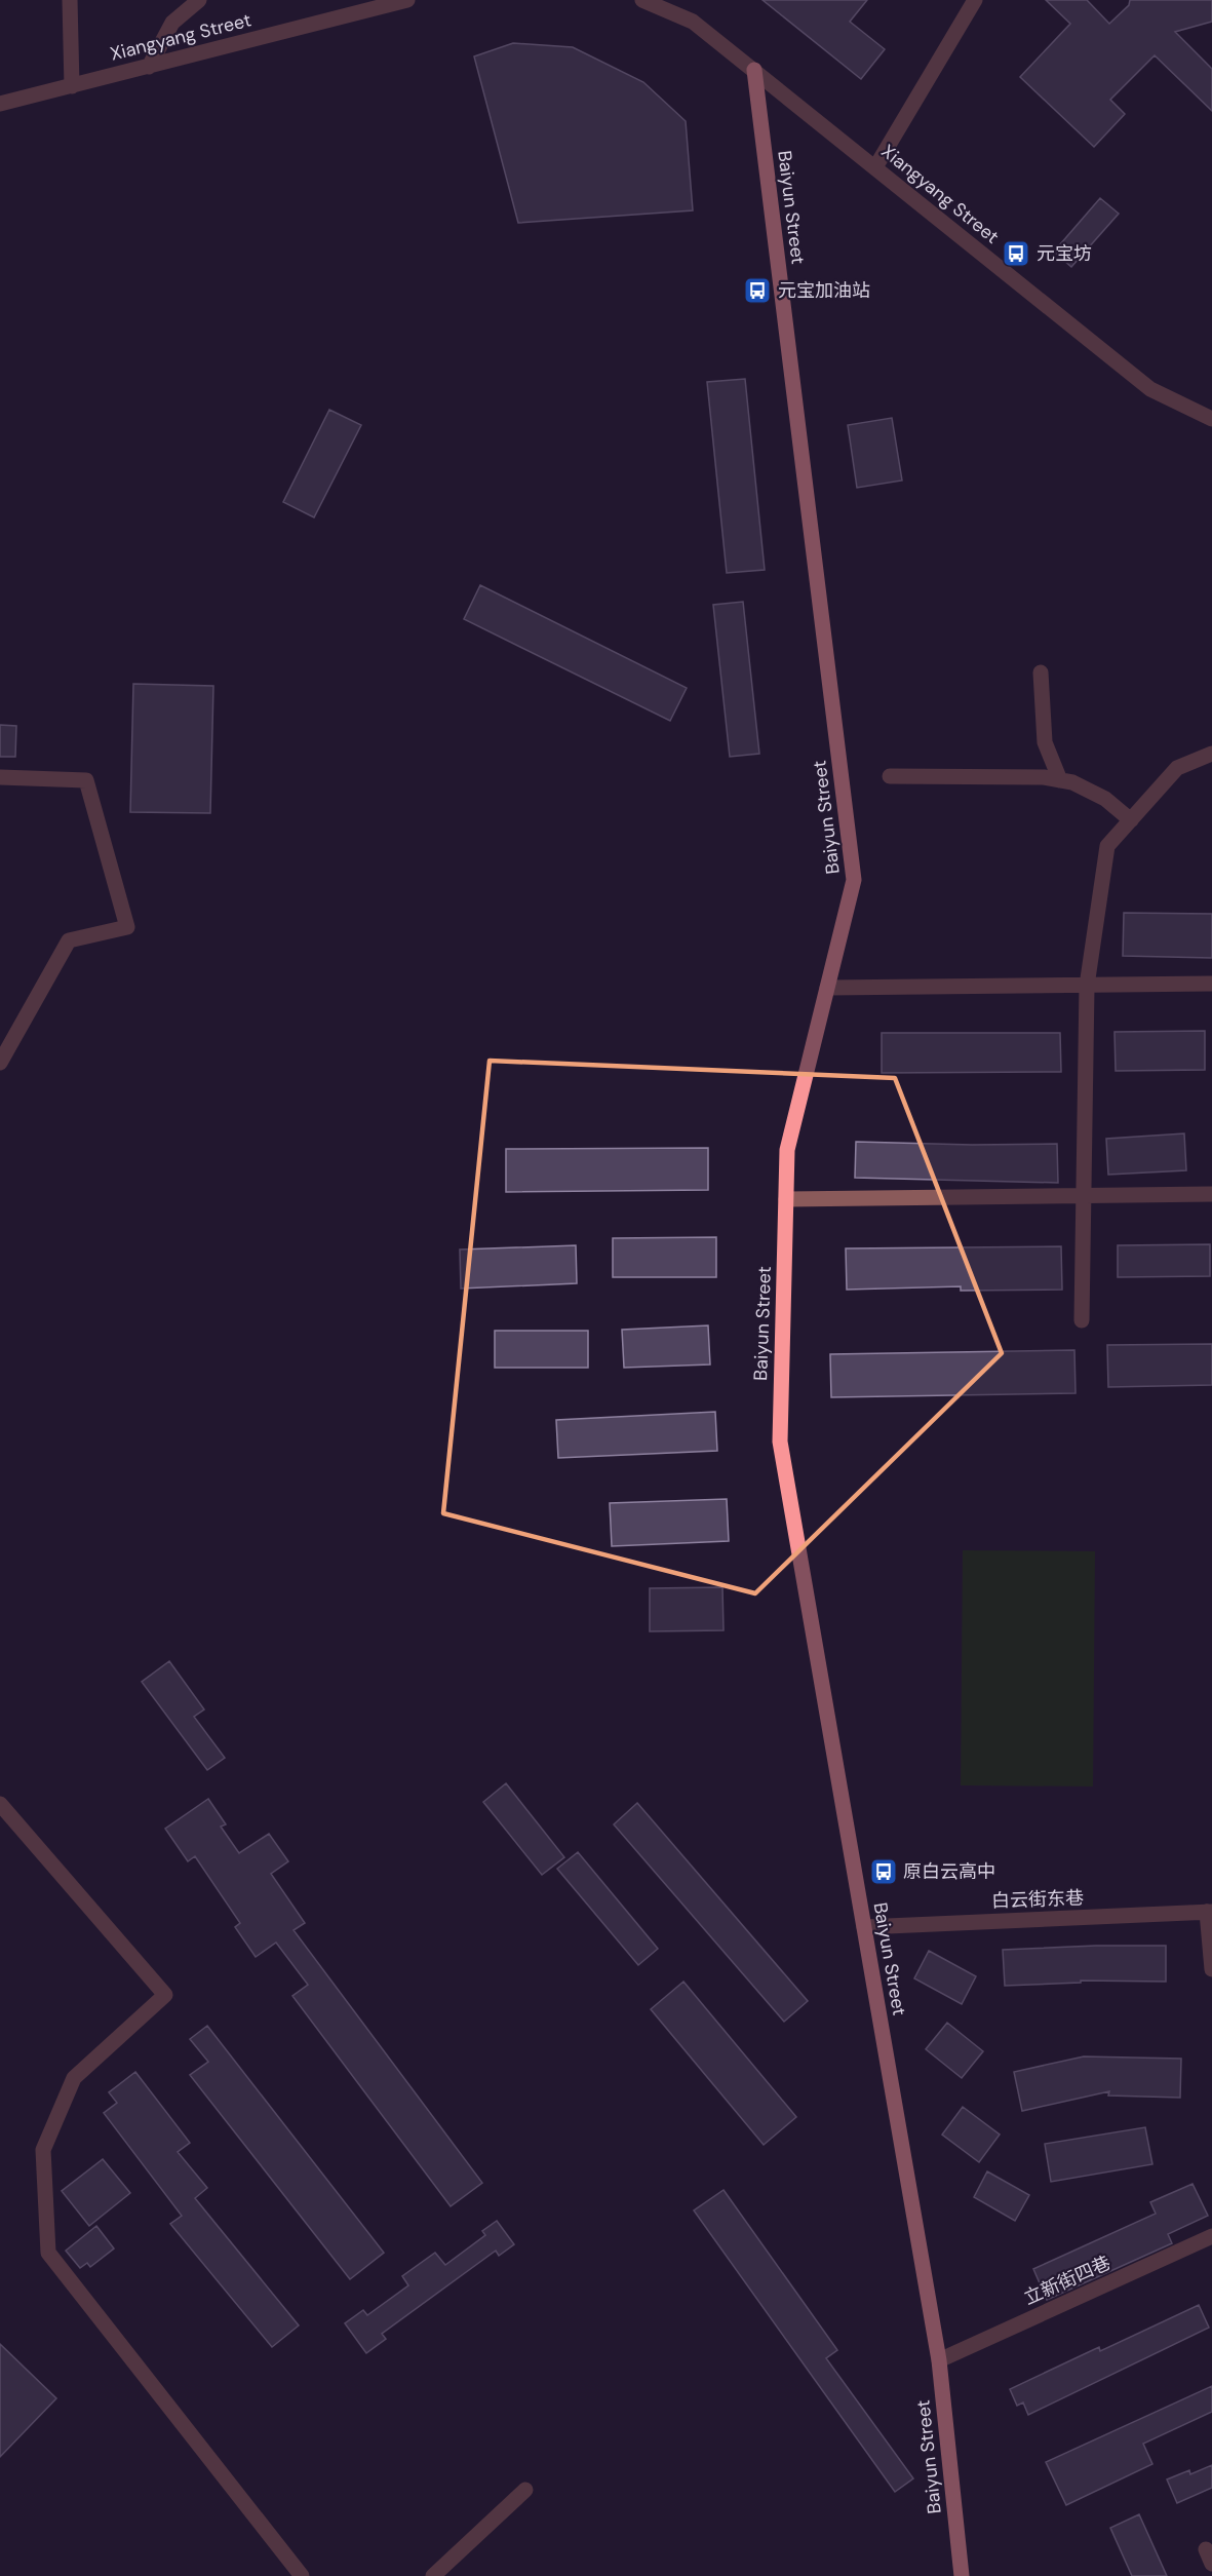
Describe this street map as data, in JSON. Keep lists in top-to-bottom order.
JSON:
{
  "streets": {
    "main road": ["Baiyun Street"],
    "street": ["Xiangyang Street", "白云街东巷", "立新街四巷"]
  },
  "crossings": [
    ["Xiangyang Street", "Baiyun Street"],
    ["Baiyun Street", "白云街东巷"],
    ["Baiyun Street", "立新街四巷"]
  ],
  "places": {
    "bus stop": ["元宝坊", "元宝加油站", "原白云高中"]
  }
}
